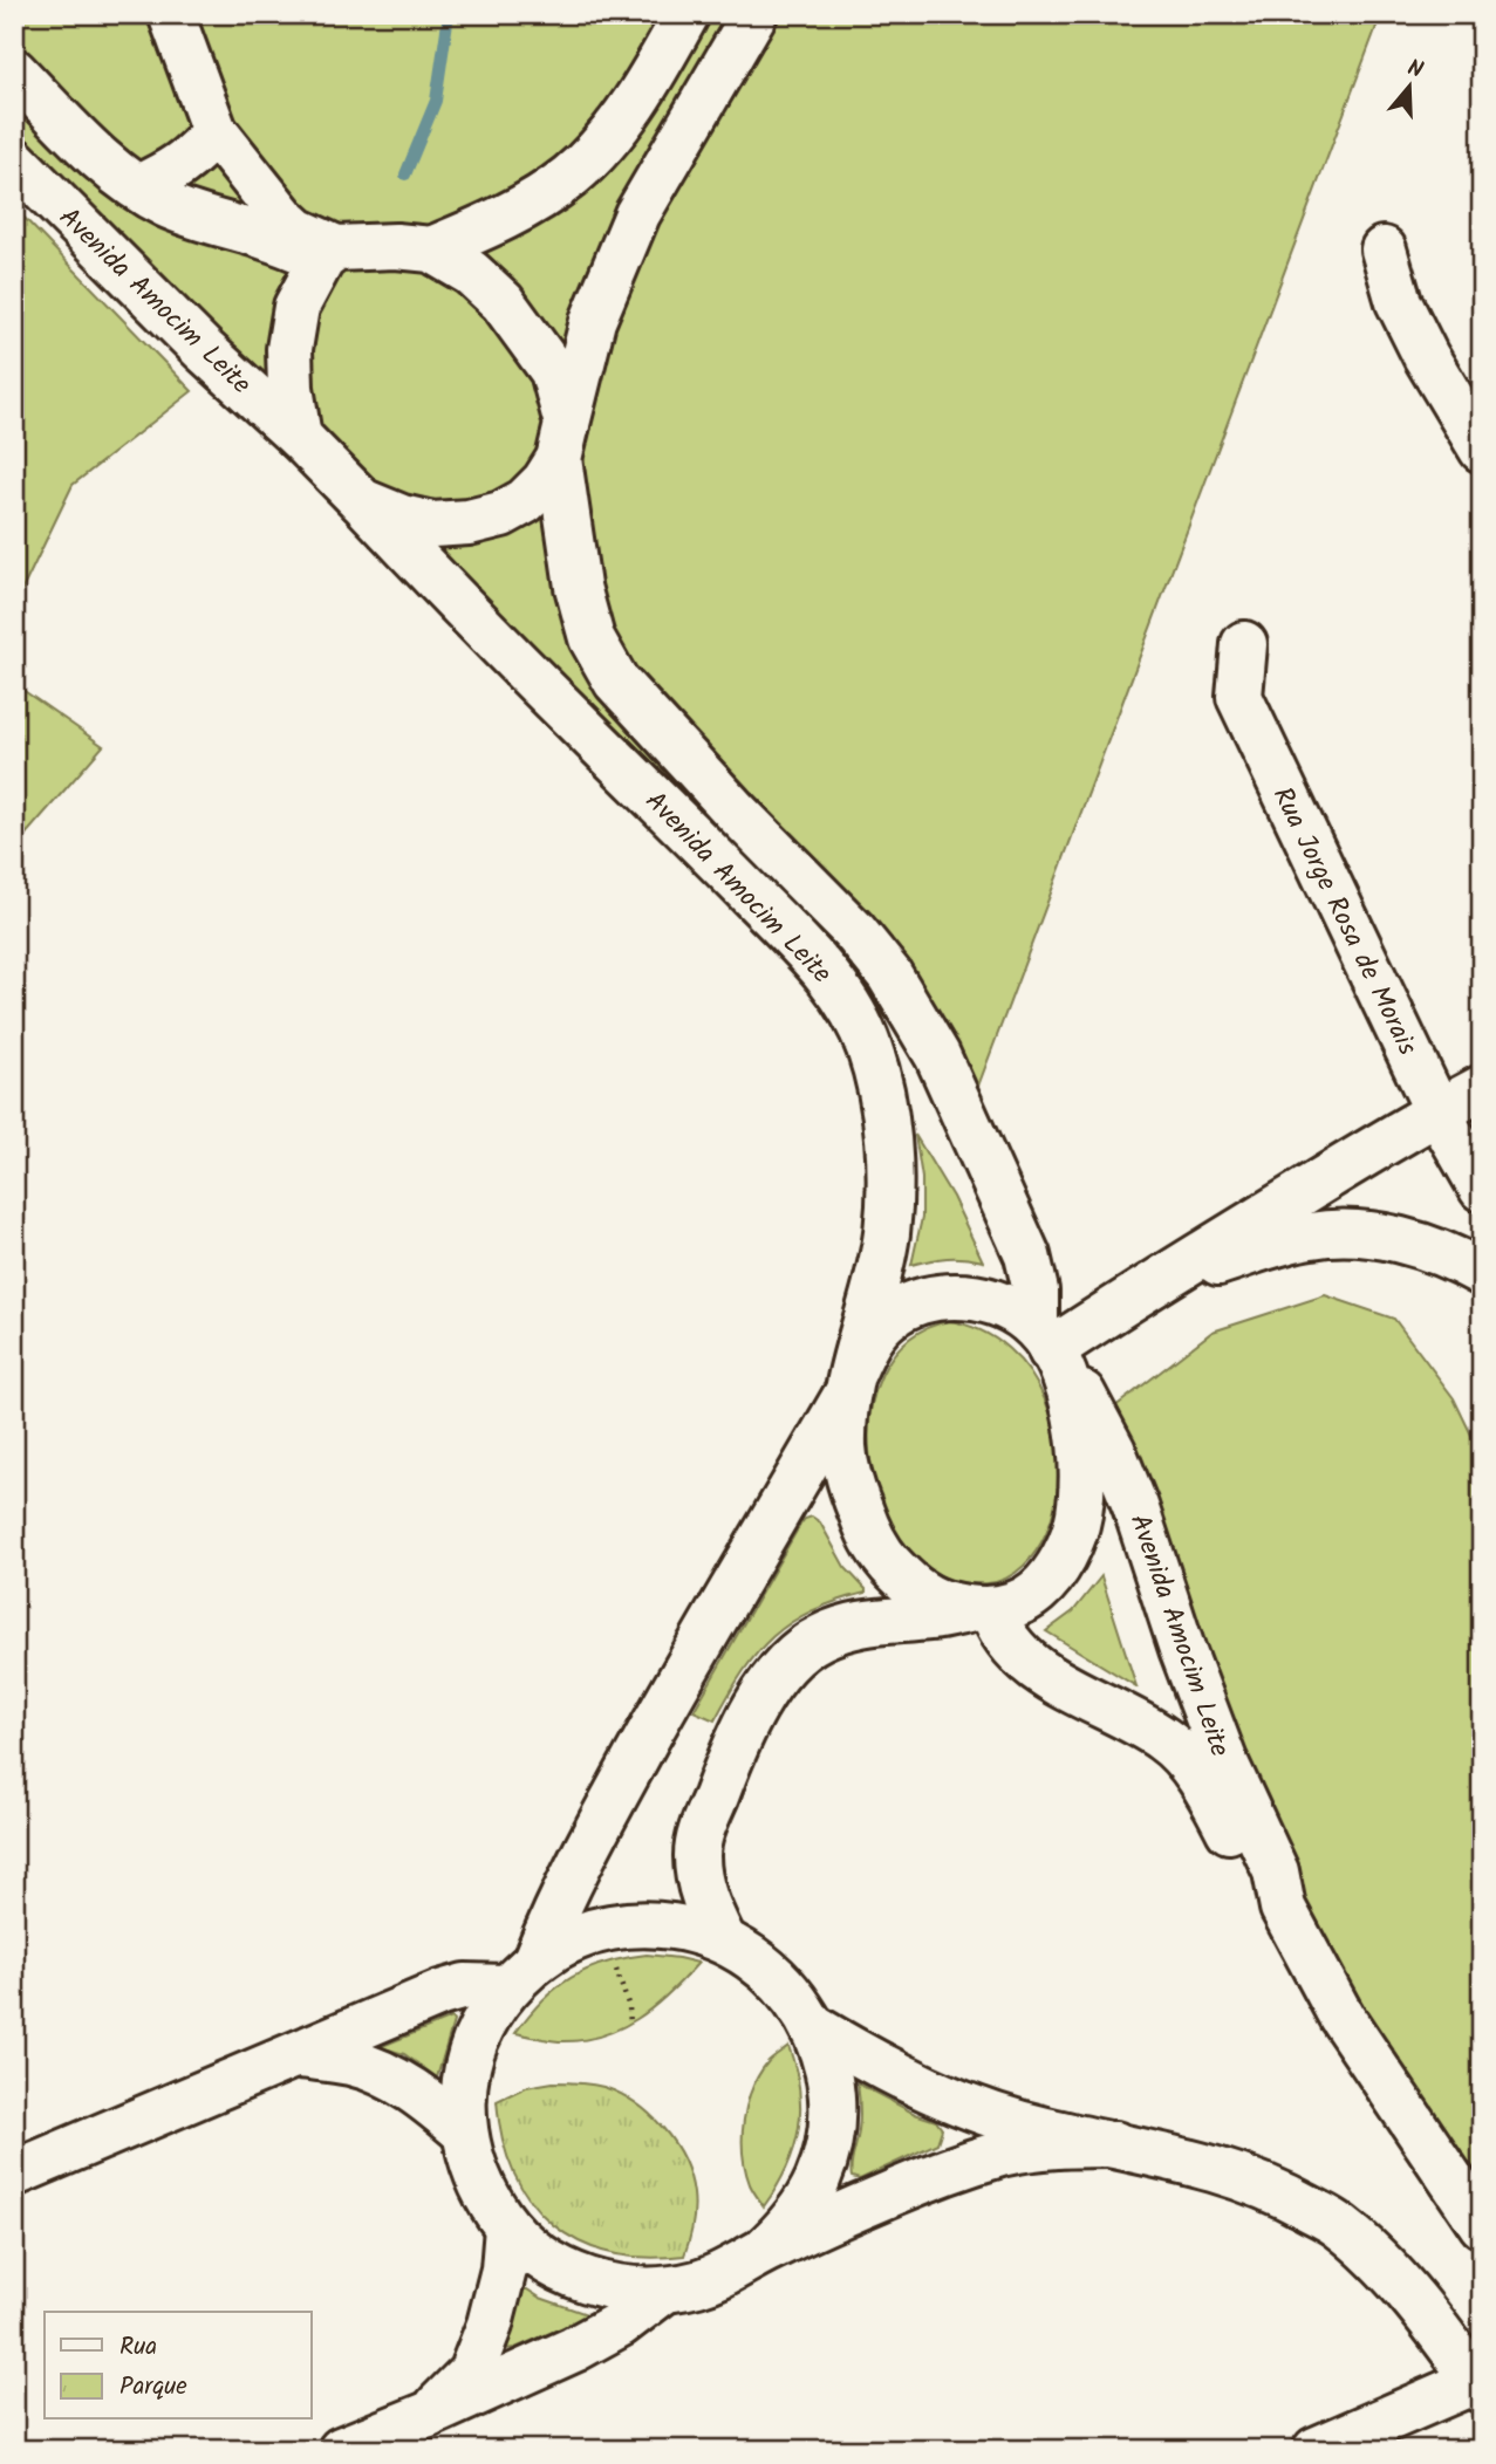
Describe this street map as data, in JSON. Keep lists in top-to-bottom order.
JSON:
{
  "streets": {
    "street": ["Avenida Amocim Leite", "Rua Jorge Rosa de Morais"]
  },
  "legend": ["Rua", "Parque"],
  "north": "top"
}
